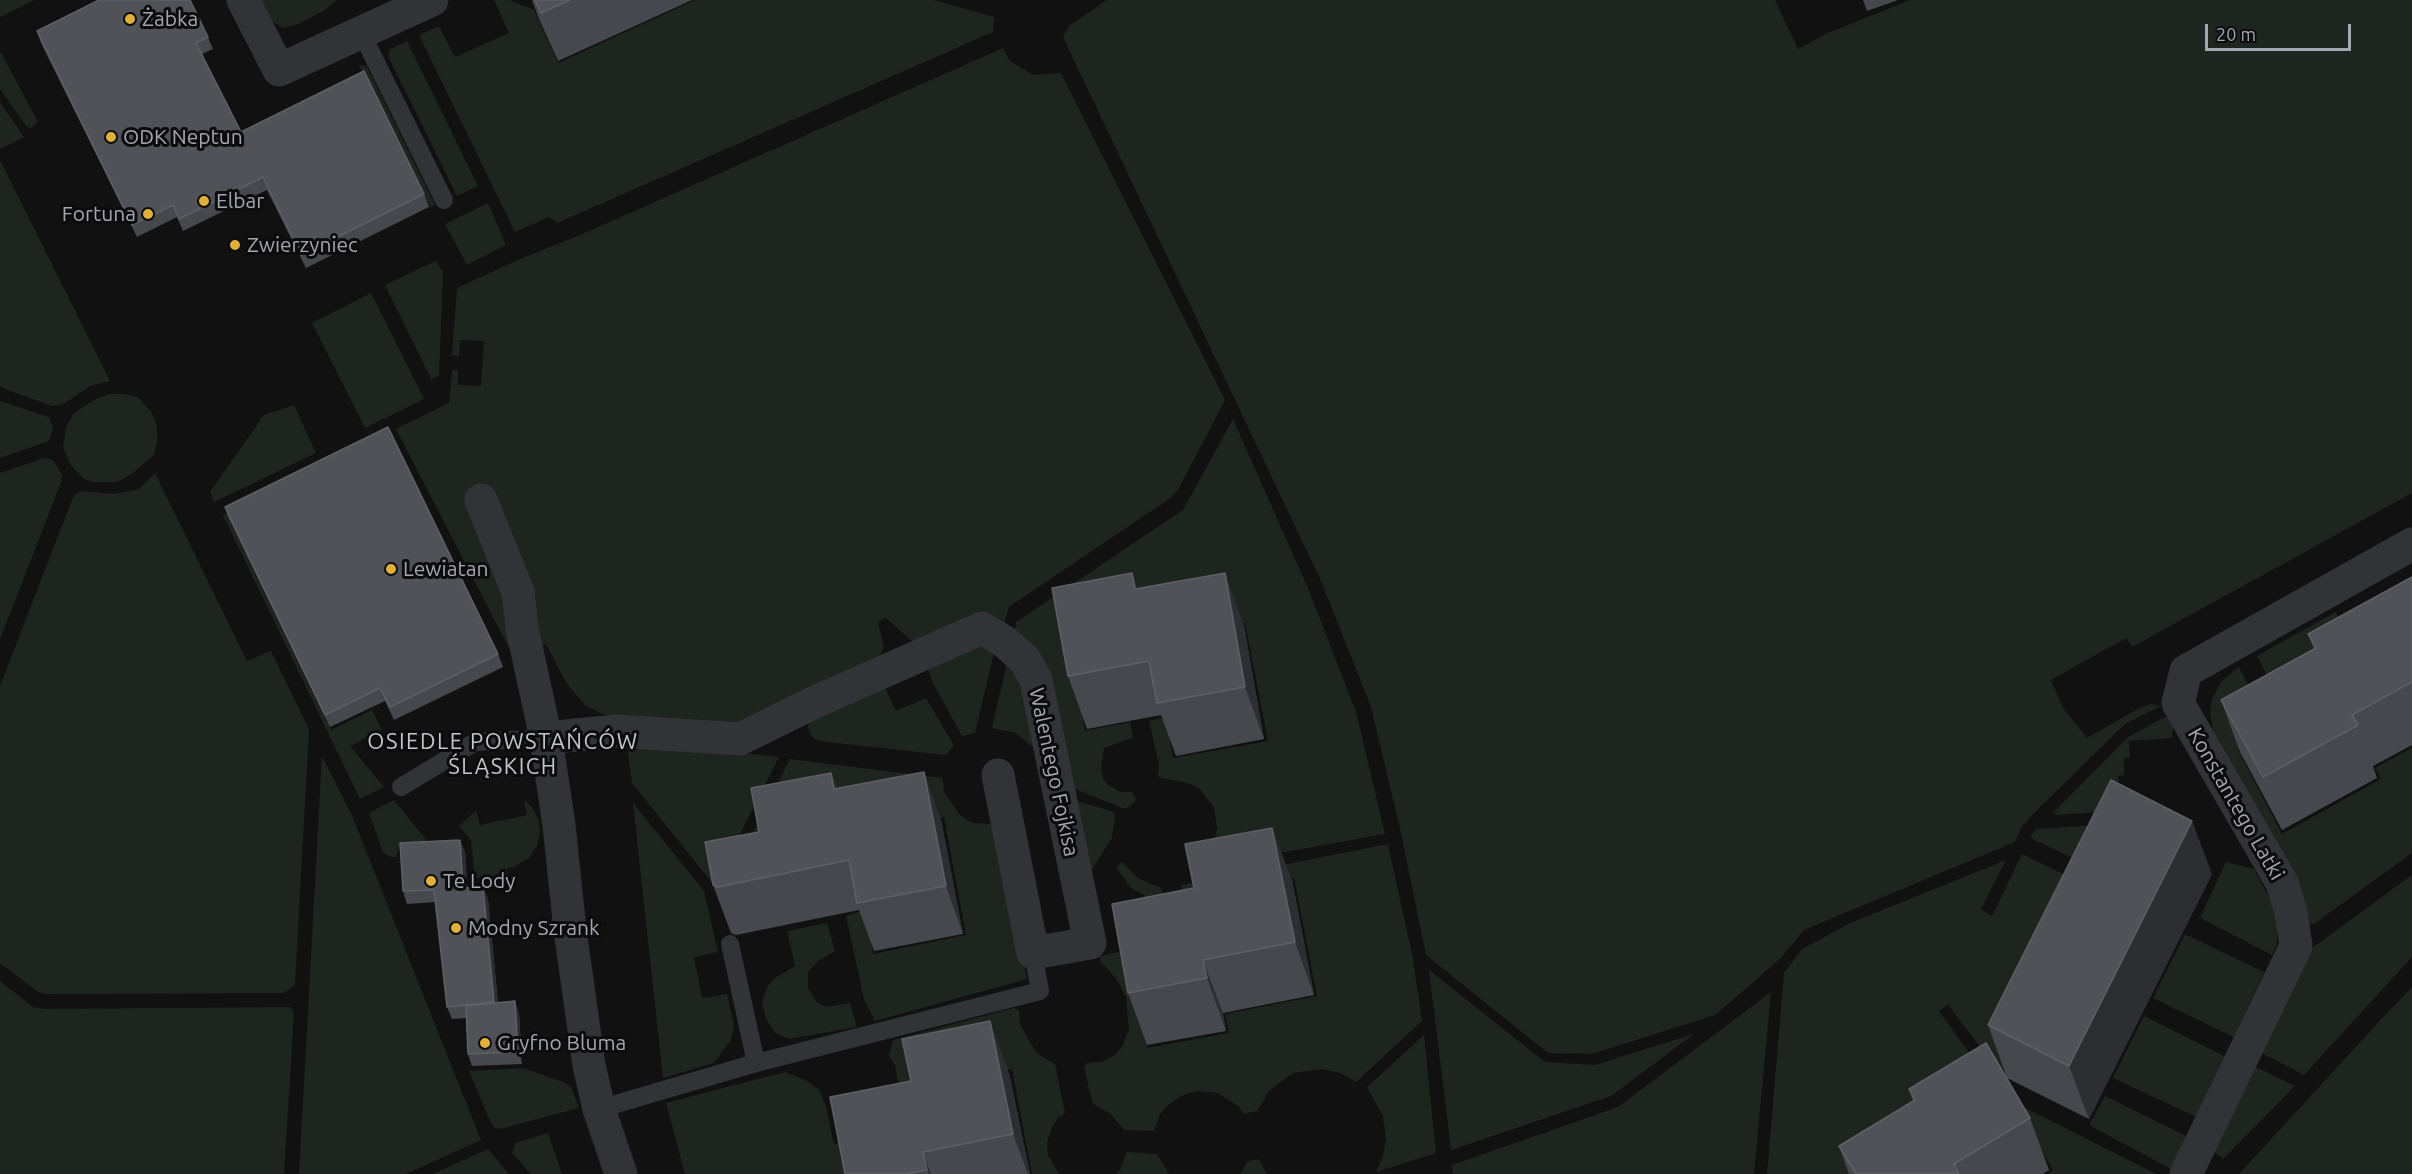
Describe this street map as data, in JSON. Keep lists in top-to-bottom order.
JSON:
{
  "streets": {
    "street": ["Walentego Fojkisa", "Konstantego Latki"]
  },
  "districts": ["OSIEDLE POWSTAŃCÓW ŚLĄSKICH"],
  "places": [
    "Żabka",
    "ODK Neptun",
    "Elbar",
    "Fortuna",
    "Zwierzyniec",
    "Lewiatan",
    "Te Lody",
    "Modny Szrank",
    "Gryfno Bluma"
  ],
  "scale_bar": "20 m"
}
